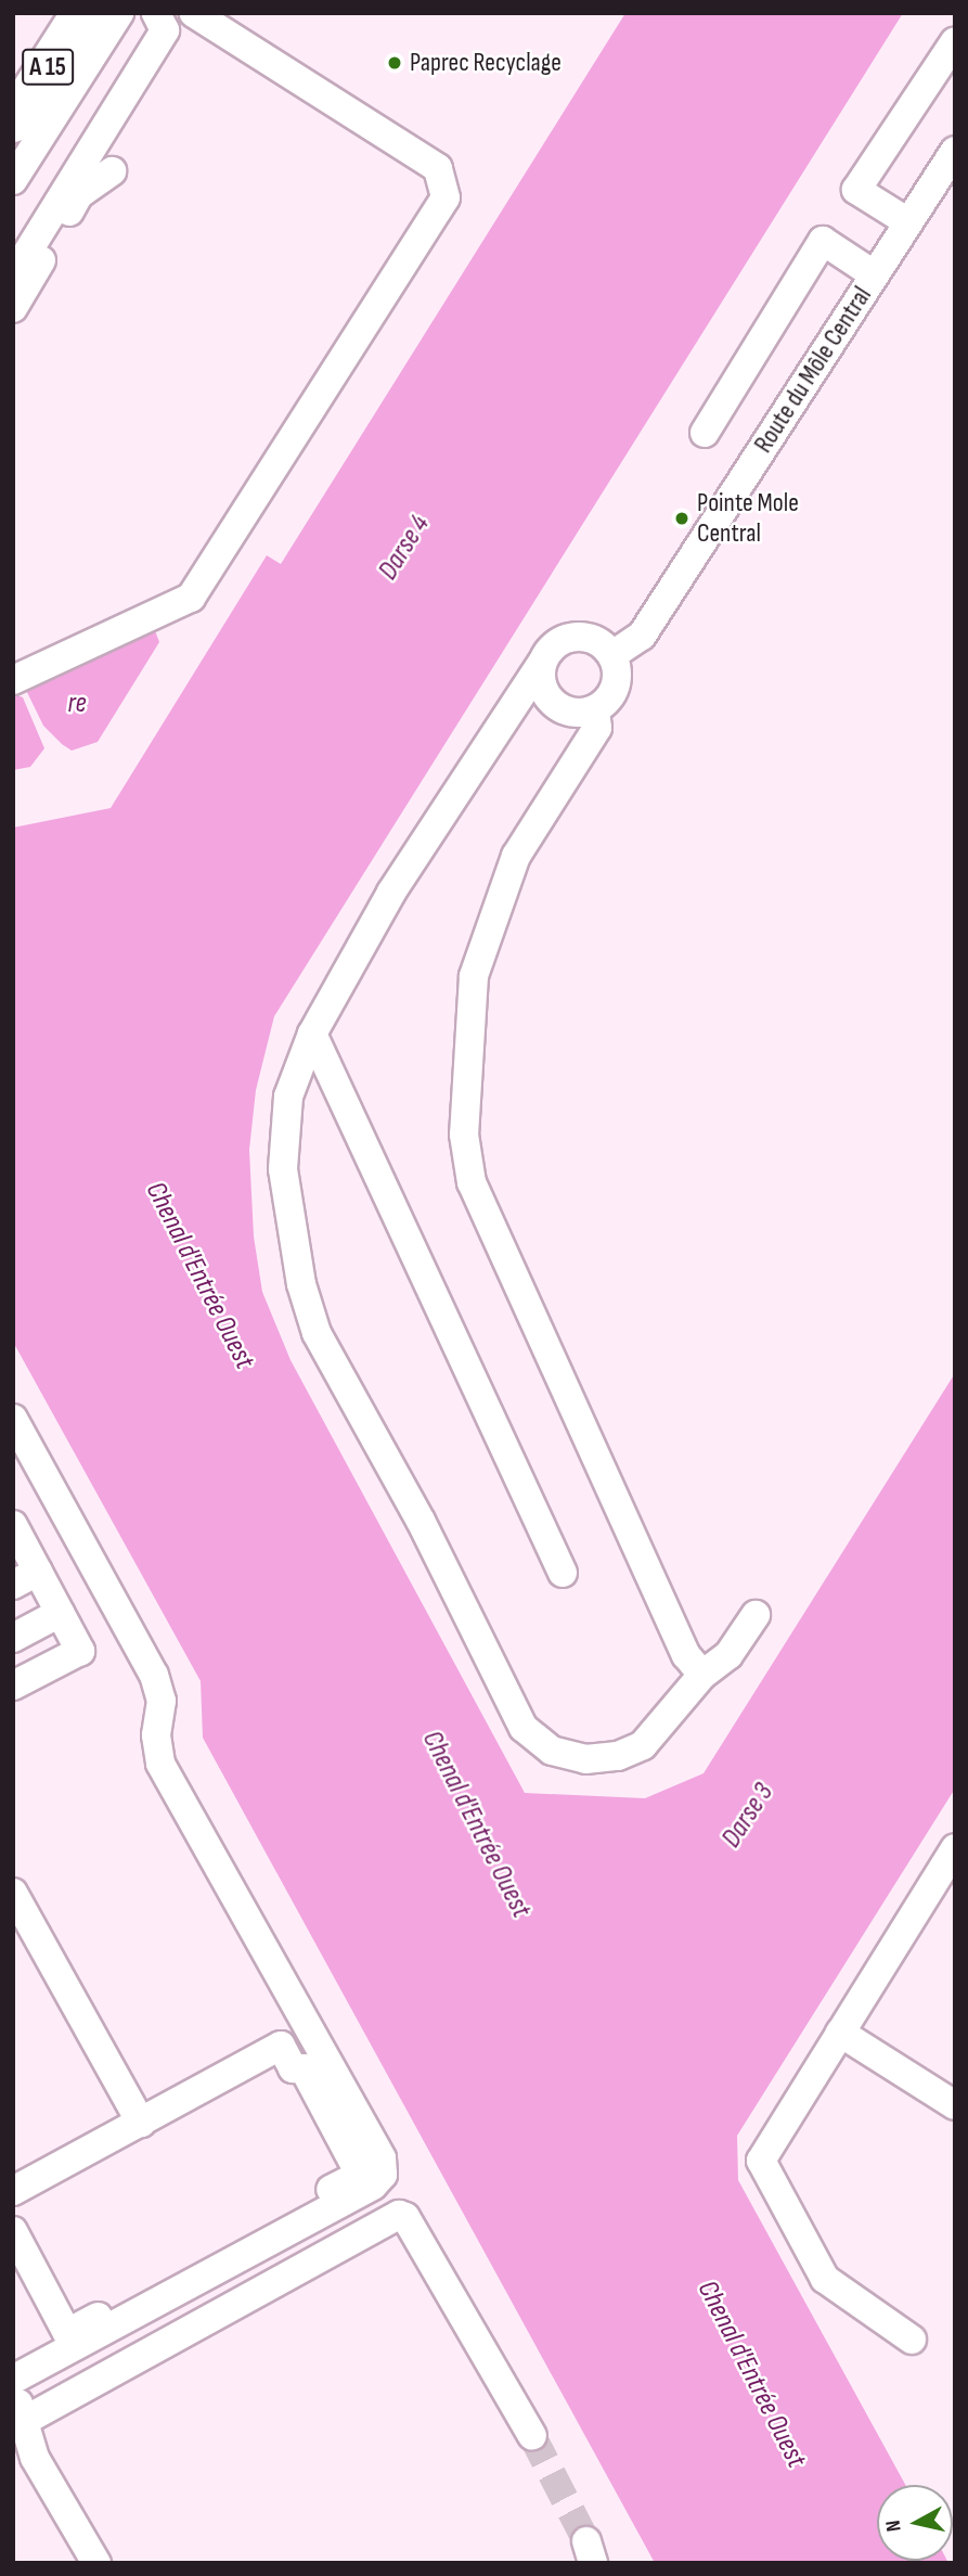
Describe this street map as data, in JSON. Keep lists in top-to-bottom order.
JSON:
{
  "streets": {
    "highway": ["A 15"],
    "street": ["Route du Môle Central"]
  },
  "water": [
    "Darse 4",
    "re",
    "Chenal d'Entrée Ouest",
    "Darse 3"
  ],
  "places": ["Paprec Recyclage", "Pointe Mole Central"],
  "north": "left"
}
